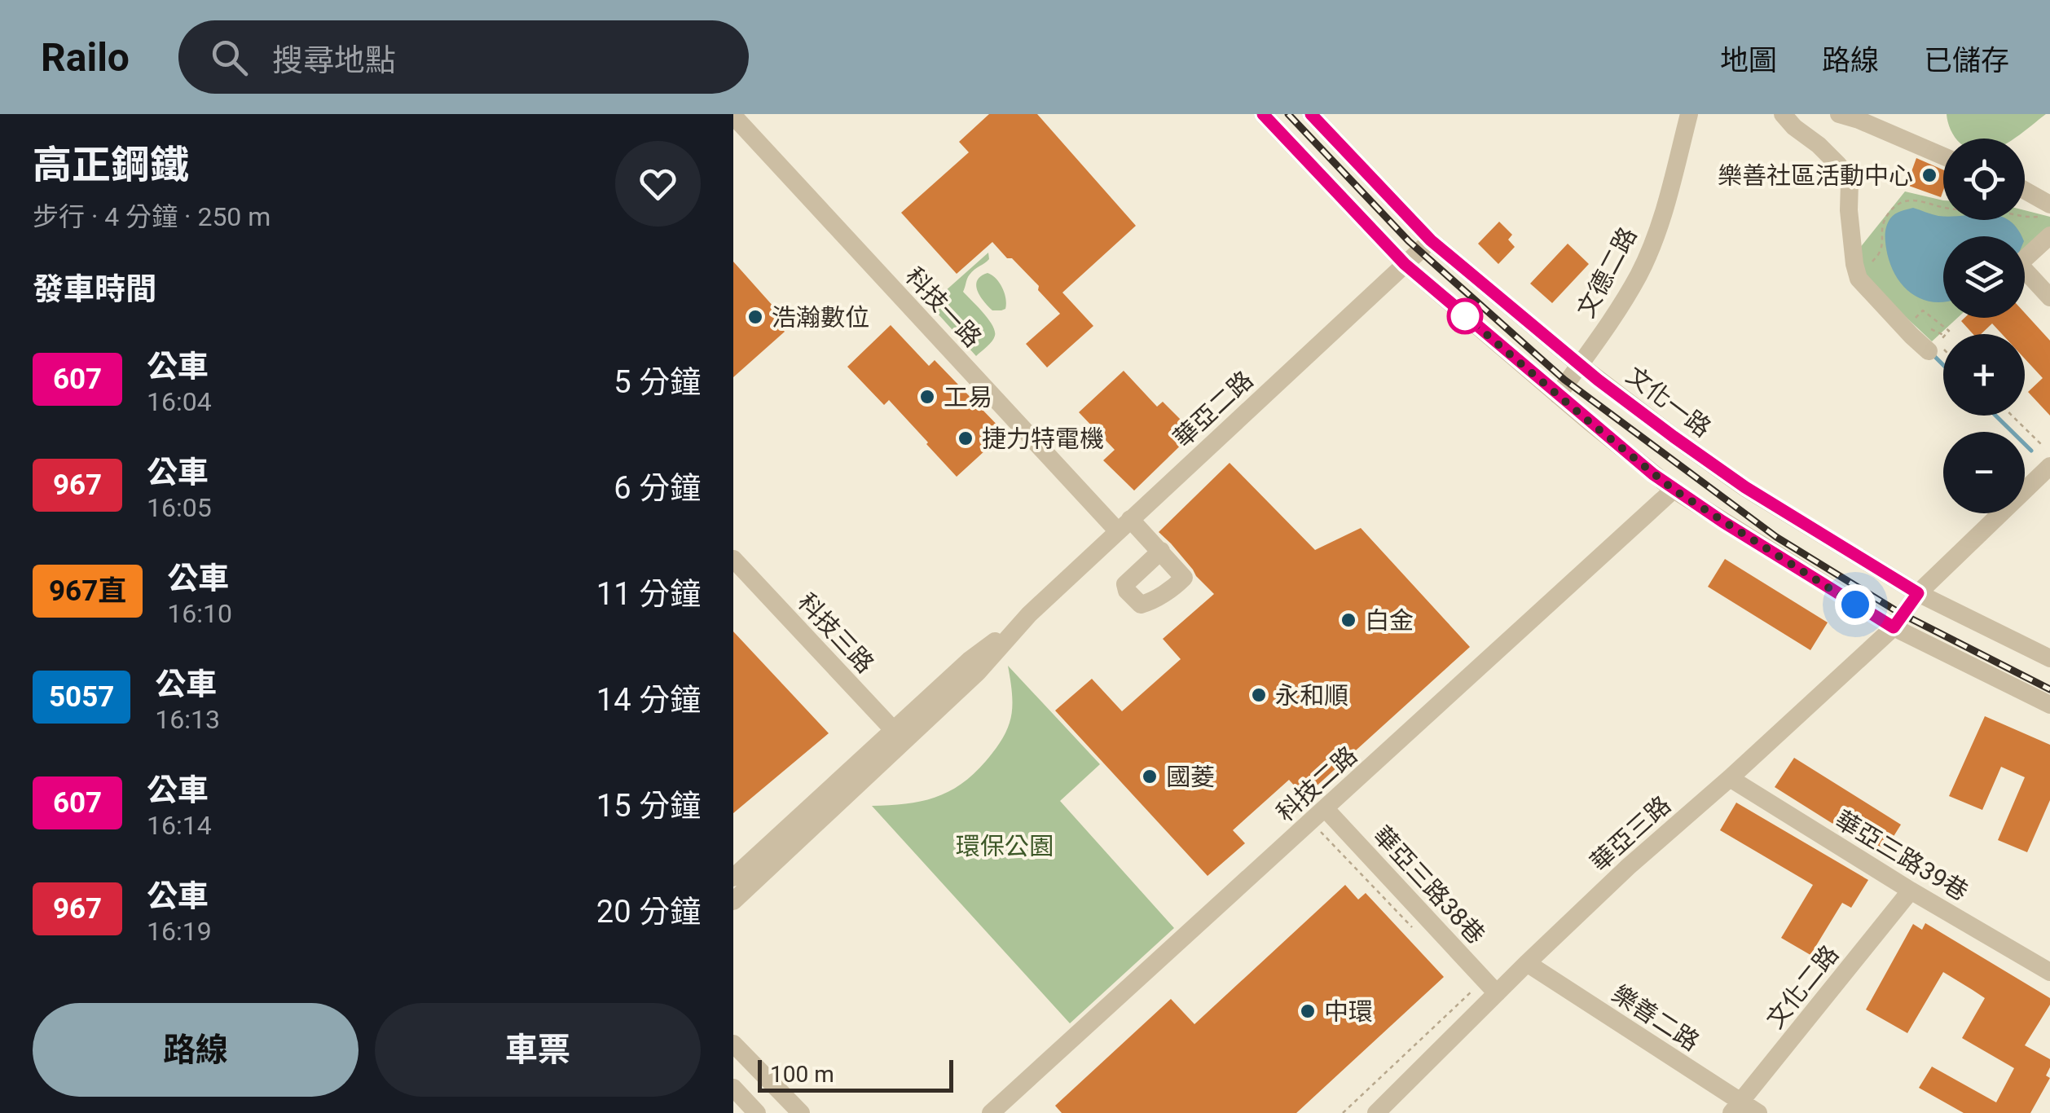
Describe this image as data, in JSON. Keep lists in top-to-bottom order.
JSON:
{
  "streets": {
    "street": [
      "文德二路",
      "科技一路",
      "文化一路",
      "華亞二路",
      "科技三路",
      "科技二路",
      "華亞三路",
      "華亞三路39巷",
      "華亞三路38巷",
      "文化二路",
      "樂善二路"
    ]
  },
  "crossings": [
    ["文德二路", "文化一路"],
    ["科技一路", "華亞二路"],
    ["文化一路", "華亞二路"],
    ["文化一路", "華亞三路"],
    ["華亞二路", "科技三路"],
    ["科技二路", "華亞三路38巷"],
    ["華亞三路", "華亞三路39巷"],
    ["華亞三路", "華亞三路38巷"],
    ["華亞三路", "樂善二路"],
    ["華亞三路39巷", "文化二路"],
    ["文化二路", "樂善二路"]
  ],
  "parks": ["環保公園"],
  "places": [
    "樂善社區活動中心",
    "浩瀚數位",
    "工易",
    "捷力特電機",
    "白金",
    "永和順",
    "國菱",
    "中環"
  ],
  "lines": ["bus line 607"],
  "scale_bar": "100 m",
  "page": {
    "header": "Railo",
    "search": "搜尋地點",
    "nav": ["地圖", "路線", "已儲存"],
    "heading": [
      ["高正鋼鐵", "步行 · 4 分鐘 · 250 m"],
      "發車時間"
    ],
    "map_buttons": ["+", "−"],
    "list": [
      {
        "mark": "607",
        "name": "公車",
        "note": "16:04",
        "value": "5 分鐘"
      },
      {
        "mark": "967",
        "name": "公車",
        "note": "16:05",
        "value": "6 分鐘"
      },
      {
        "mark": "967直",
        "name": "公車",
        "note": "16:10",
        "value": "11 分鐘"
      },
      {
        "mark": "5057",
        "name": "公車",
        "note": "16:13",
        "value": "14 分鐘"
      },
      {
        "mark": "607",
        "name": "公車",
        "note": "16:14",
        "value": "15 分鐘"
      },
      {
        "mark": "967",
        "name": "公車",
        "note": "16:19",
        "value": "20 分鐘"
      }
    ],
    "buttons": ["路線", "車票"],
    "scale": "100 m"
  }
}
